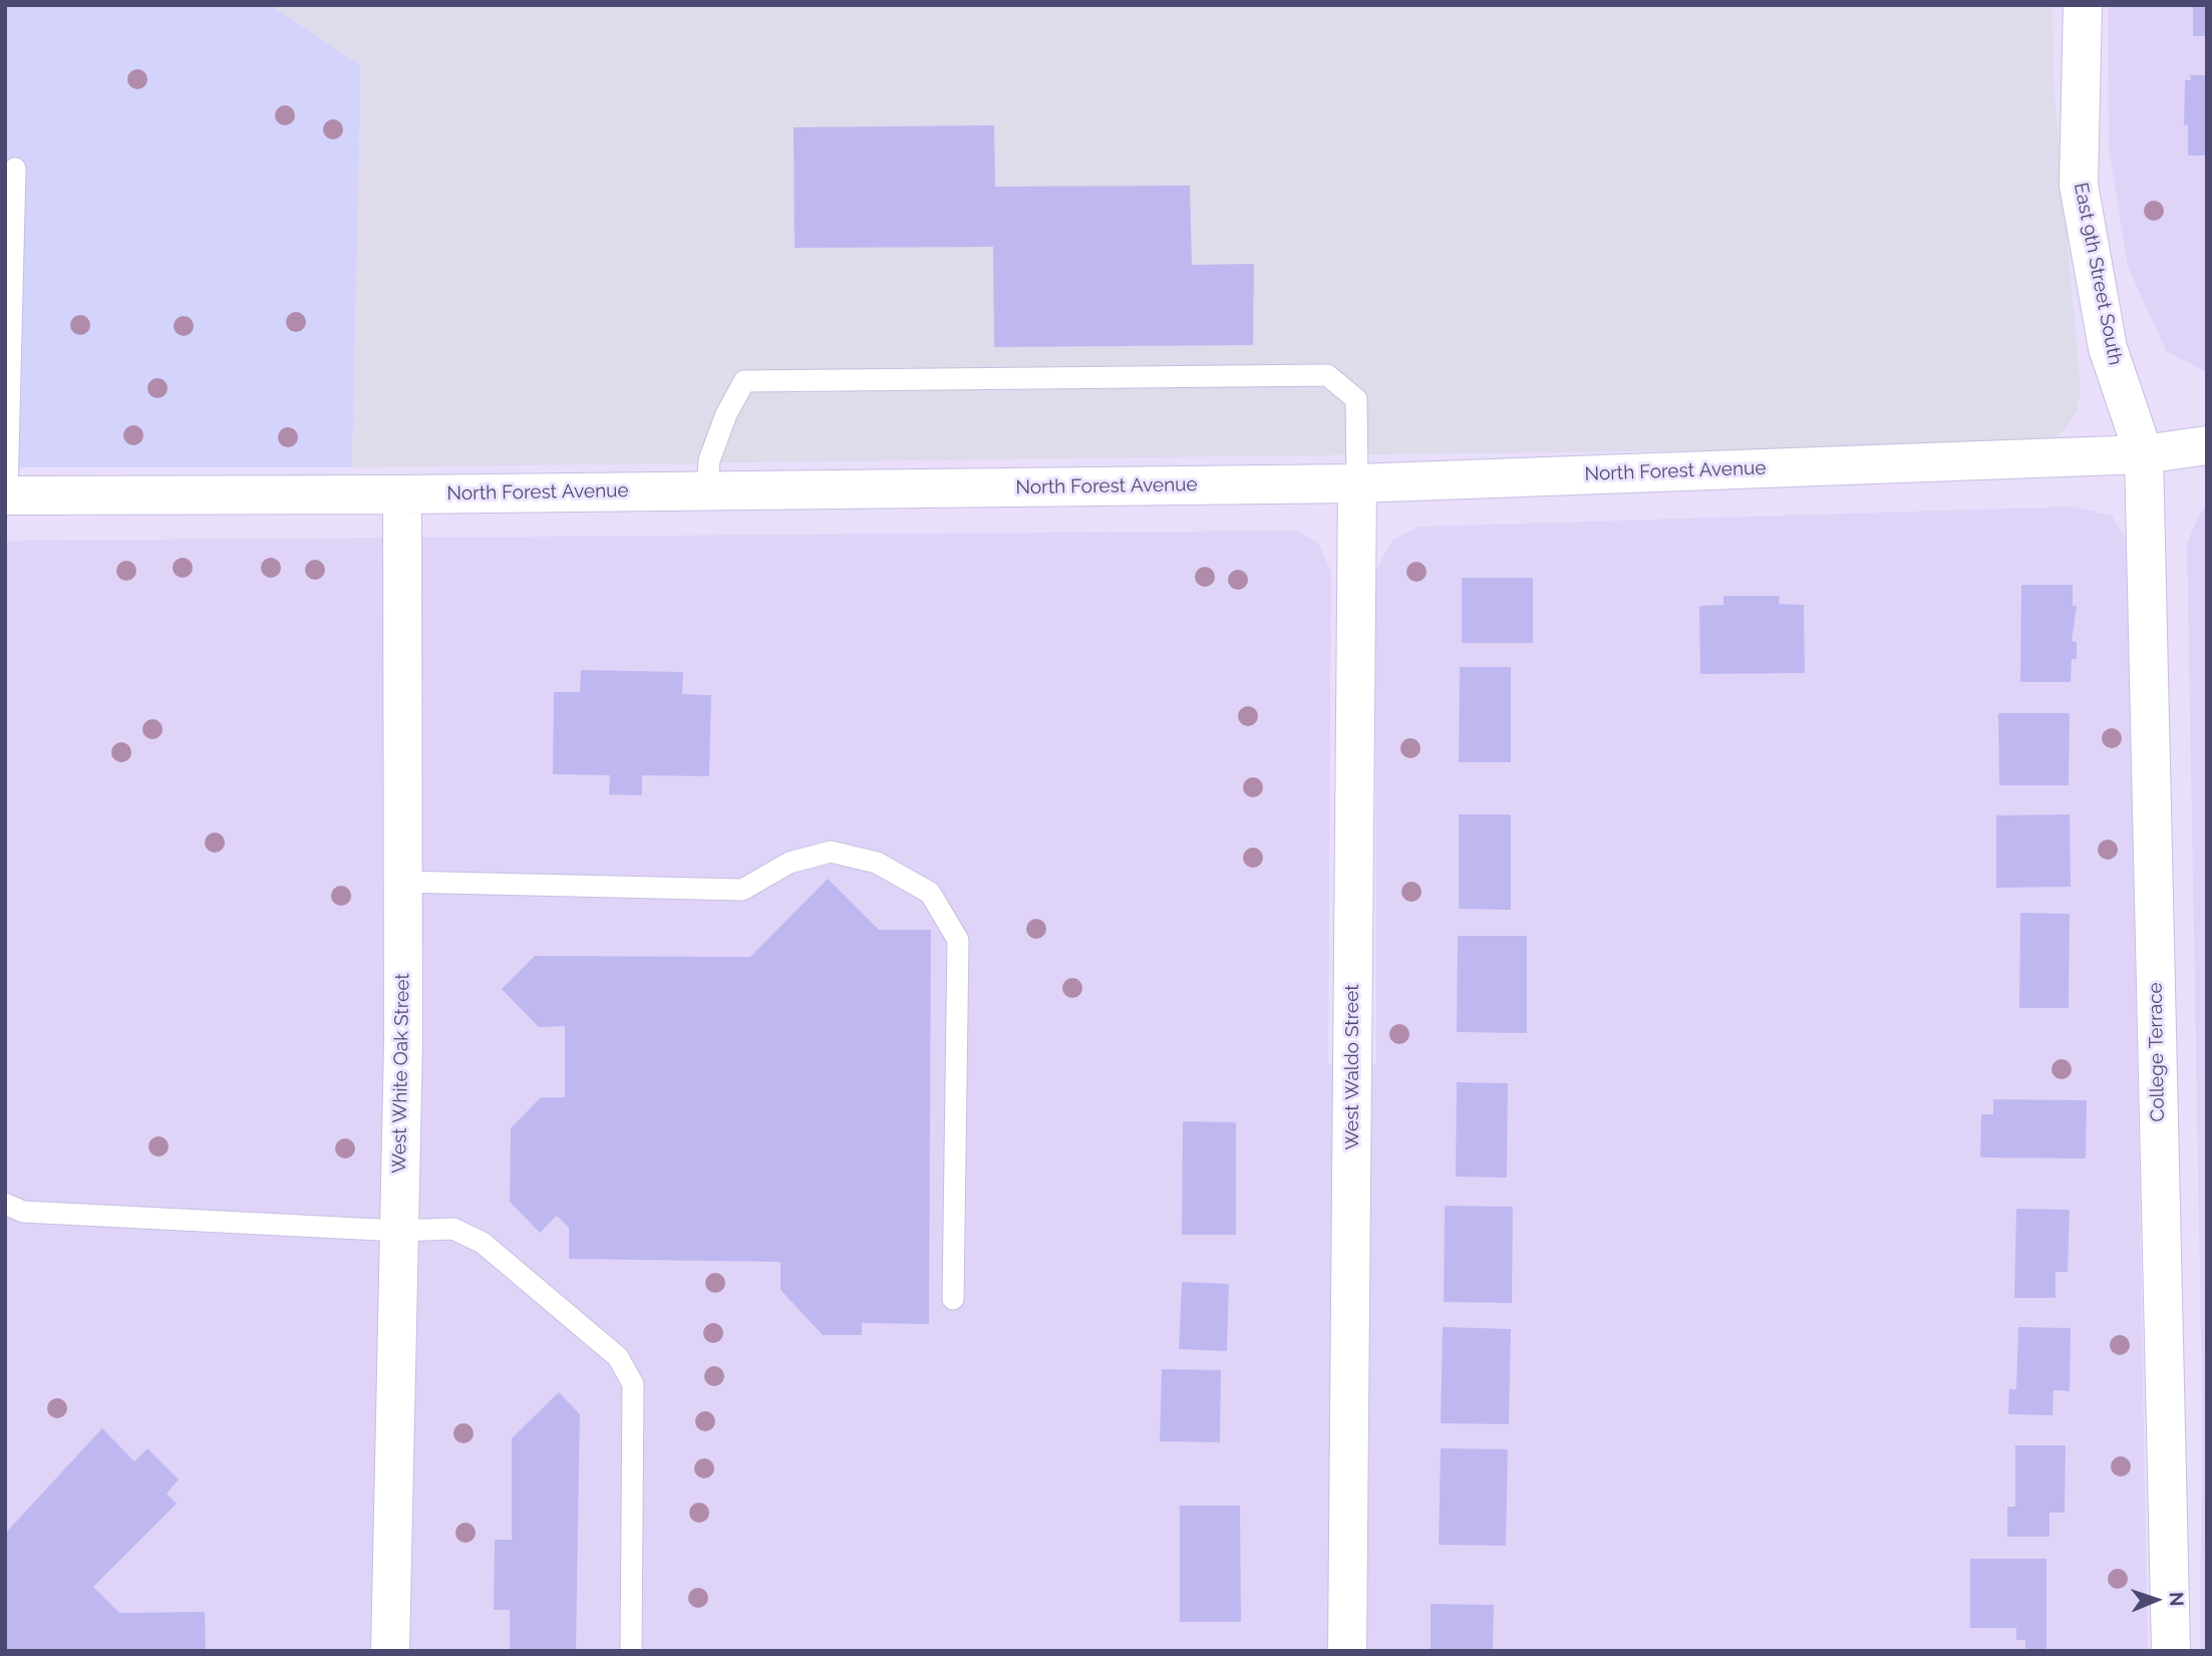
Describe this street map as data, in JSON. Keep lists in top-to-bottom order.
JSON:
{
  "streets": {
    "street": [
      "East 9th Street South",
      "North Forest Avenue",
      "College Terrace",
      "West Waldo Street",
      "West White Oak Street"
    ]
  },
  "crossings": [
    ["East 9th Street South", "North Forest Avenue"],
    ["East 9th Street South", "College Terrace"],
    ["North Forest Avenue", "College Terrace"],
    ["North Forest Avenue", "West Waldo Street"],
    ["North Forest Avenue", "West White Oak Street"]
  ],
  "north": "right"
}
